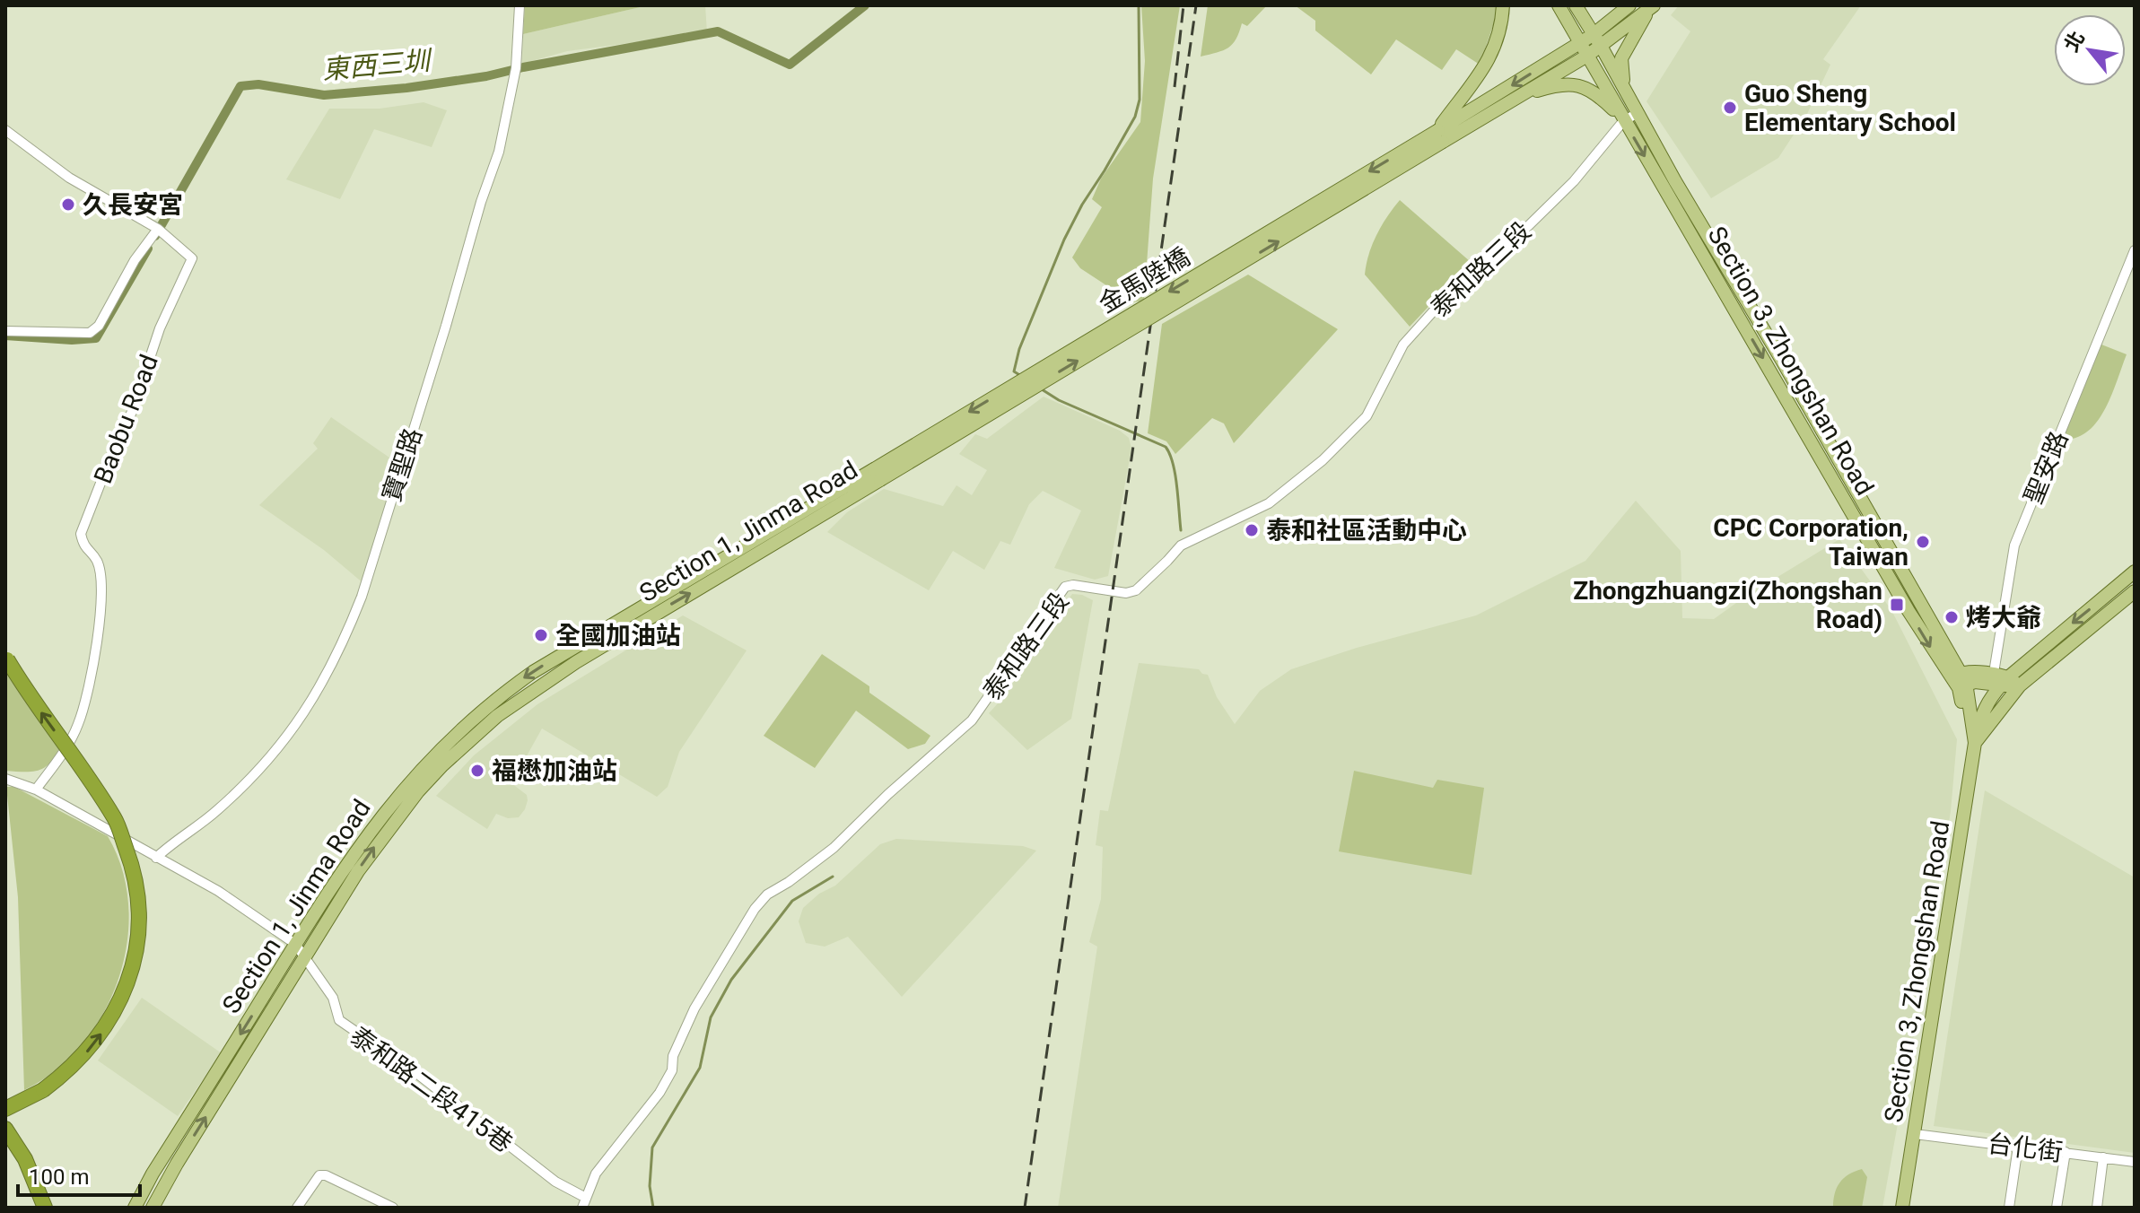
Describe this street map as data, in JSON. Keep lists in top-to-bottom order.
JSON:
{
  "streets": {
    "main road": ["金馬陸橋", "Section 3, Zhongshan Road", "Section 1, Jinma Road"],
    "street": [
      "泰和路三段",
      "Baobu Road",
      "寶聖路",
      "聖安路",
      "泰和路二段415巷",
      "台化街"
    ]
  },
  "crossings": [
    ["泰和路三段", "Section 3, Zhongshan Road"],
    ["泰和路三段", "泰和路二段415巷"],
    ["金馬陸橋", "Section 1, Jinma Road"],
    ["Section 3, Zhongshan Road", "台化街"],
    ["Section 1, Jinma Road", "泰和路二段415巷"]
  ],
  "water": ["東西三圳"],
  "places": {
    "other": [
      "Guo Sheng Elementary School",
      "久長安宮",
      "泰和社區活動中心",
      "CPC Corporation, Taiwan",
      "烤大爺",
      "全國加油站",
      "福懋加油站"
    ],
    "transit": ["Zhongzhuangzi(Zhongshan Road)"]
  },
  "scale_bar": "100 m",
  "north": "top left"
}
